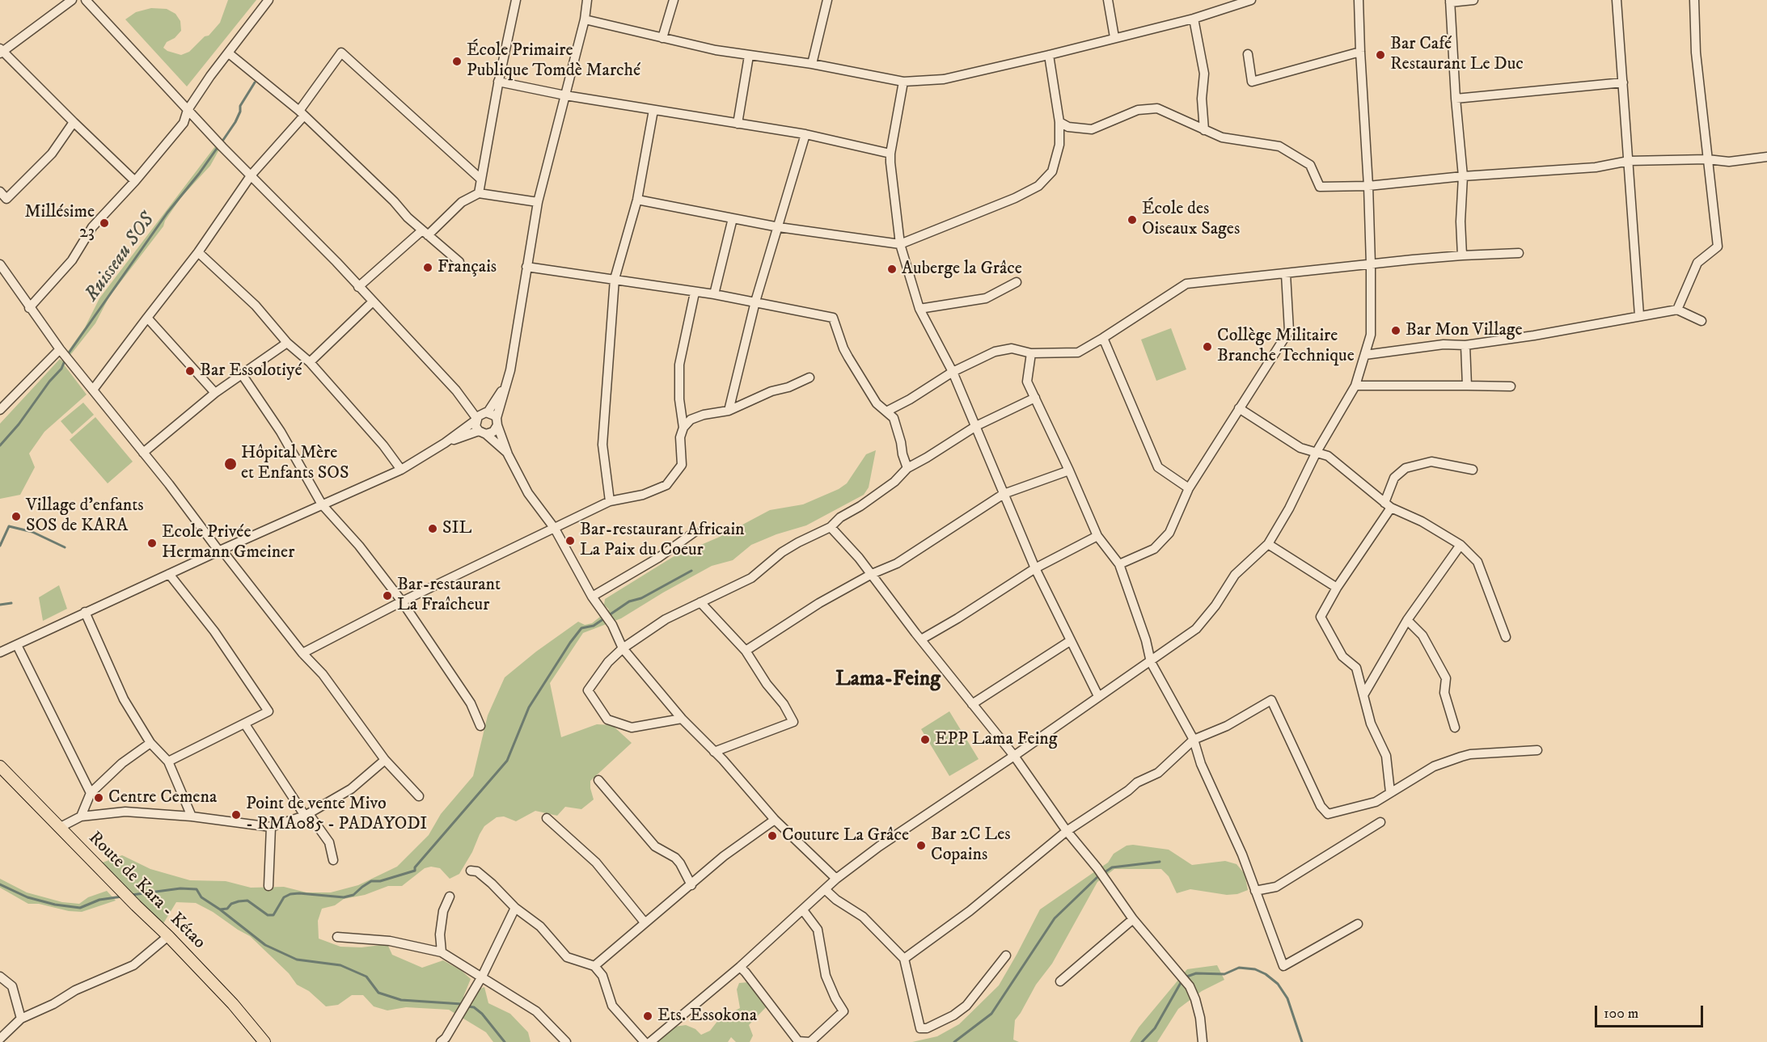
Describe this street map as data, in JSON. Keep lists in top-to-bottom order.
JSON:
{
  "streets": {
    "main road": ["Route de Kara - Kétao"]
  },
  "districts": ["Lama-Feing"],
  "water": ["Ruisseau SOS"],
  "places": [
    "Bar Café Restaurant Le Duc",
    "École Primaire Publique Tomdè Marché",
    "École des Oiseaux Sages",
    "Millésime 23",
    "Français",
    "Auberge la Grâce",
    "Bar Mon Village",
    "Collège Militaire Branche Technique",
    "Bar Essolotiyé",
    "Hôpital Mère et Enfants SOS",
    "Village d'enfants SOS de KARA",
    "SIL",
    "Bar-restaurant Africain La Paix du Coeur",
    "Ecole Privée Hermann Gmeiner",
    "Bar-restaurant La Fraîcheur",
    "EPP Lama Feing",
    "Centre Cemena",
    "Point de vente Mivo - RMA085 - PADAYODI",
    "Couture La Grâce",
    "Bar 2C Les Copains",
    "Ets. Essokona"
  ],
  "scale_bar": "100 m"
}
